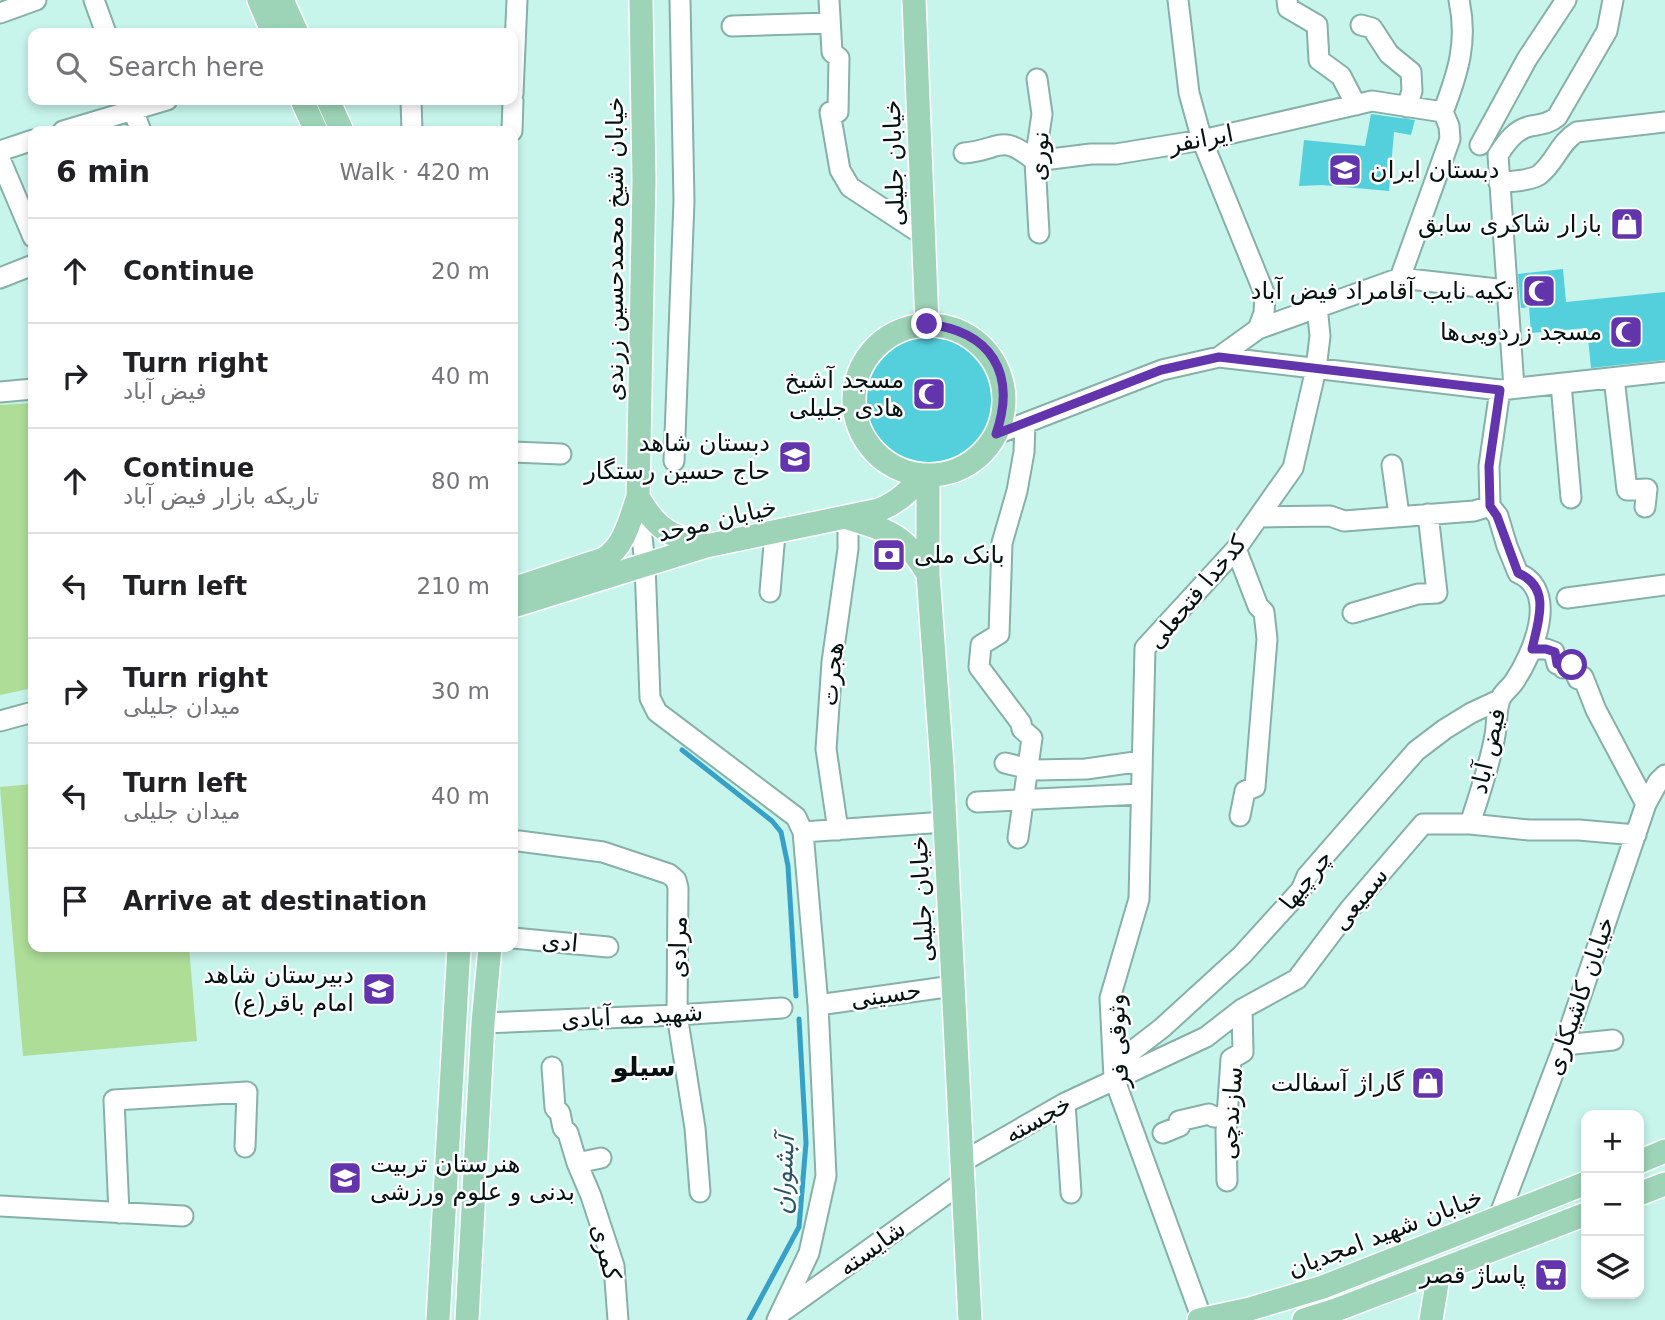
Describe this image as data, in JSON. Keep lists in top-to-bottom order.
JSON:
{
  "streets": {
    "main road": [
      "خیابان جلیلی",
      "خیابان شیخ محمدحسین زرندی",
      "خیابان موحد",
      "خیابان شهید امجدیان"
    ],
    "street": [
      "ایرانفر",
      "نوری",
      "کدخدا فتحعلی",
      "هجرت",
      "فیض آباد",
      "چرچیها",
      "سمیعی",
      "ادی",
      "مرادی",
      "حسینی",
      "خیابان کاشیکاری",
      "شهید مه آبادی",
      "وثوقی فر",
      "سازندچی",
      "خجسته",
      "شایسته",
      "کمری"
    ]
  },
  "crossings": [
    ["ایرانفر", "نوری"],
    ["خیابان جلیلی", "خیابان موحد"],
    ["خیابان جلیلی", "حسینی"],
    ["خیابان جلیلی", "خجسته"],
    ["خیابان جلیلی", "شایسته"],
    ["خیابان موحد", "هجرت"],
    ["کدخدا فتحعلی", "وثوقی فر"],
    ["فیض آباد", "چرچیها"],
    ["فیض آباد", "سمیعی"],
    ["چرچیها", "سمیعی"],
    ["چرچیها", "وثوقی فر"],
    ["چرچیها", "خجسته"],
    ["سمیعی", "خیابان کاشیکاری"],
    ["سمیعی", "وثوقی فر"],
    ["سمیعی", "سازندچی"],
    ["سمیعی", "خجسته"],
    ["مرادی", "شهید مه آبادی"],
    ["خیابان کاشیکاری", "خیابان شهید امجدیان"],
    ["وثوقی فر", "خجسته"],
    ["وثوقی فر", "خیابان شهید امجدیان"],
    ["خجسته", "شایسته"]
  ],
  "districts": ["سیلو"],
  "water": ["آبشوران"],
  "places": {
    "school or university": [
      "دبستان ایران",
      "دبستان شاهد حاج حسین رستگار",
      "دبیرستان شاهد امام باقر(ع)",
      "هنرستان تربیت بدنی و علوم ورزشی"
    ],
    "shop": ["بازار شاکری سابق", "گاراژ آسفالت"],
    "mosque": ["تکیه نایب آقامراد فیض آباد", "مسجد زردویی‌ها", "مسجد آشیخ هادی جلیلی"],
    "bank": ["بانک ملی"],
    "supermarket": ["پاساژ قصر"]
  },
  "page": {
    "search": "Search here",
    "heading": ["6 min", "Walk · 420 m"],
    "list": [
      ["Continue", "20 m"],
      ["Turn right", "فیض آباد", "40 m"],
      ["Continue", "تاریکه بازار فیض آباد", "80 m"],
      ["Turn left", "210 m"],
      ["Turn right", "میدان جلیلی", "30 m"],
      ["Turn left", "میدان جلیلی", "40 m"],
      "Arrive at destination"
    ],
    "map_buttons": ["+", "−"]
  }
}
